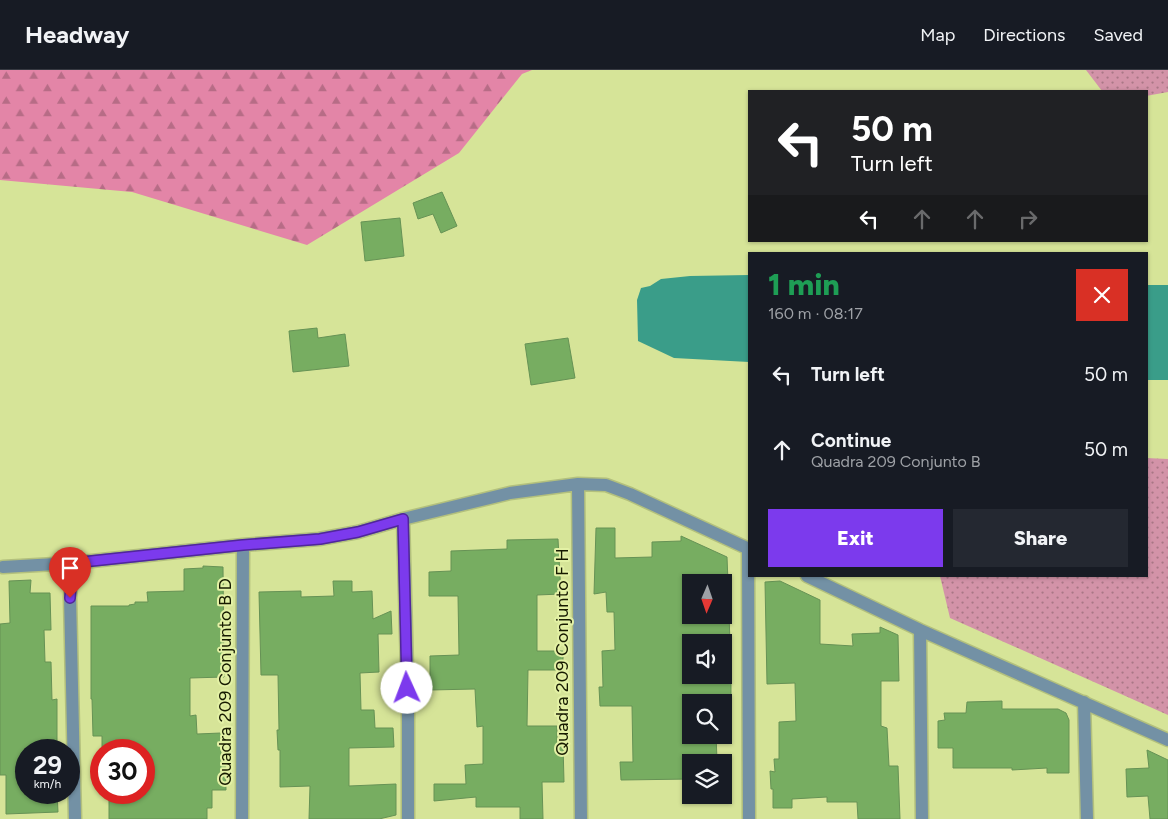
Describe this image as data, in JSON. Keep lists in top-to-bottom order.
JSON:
{
  "streets": {
    "street": ["Quadra 209 Conjunto F H", "Quadra 209 Conjunto B D"]
  },
  "north": "bottom",
  "page": {
    "header": "Headway",
    "nav": ["Map", "Directions", "Saved"],
    "turn": ["50 m", "Turn left"],
    "heading": ["1 min", "160 m · 08:17"],
    "list": [
      {
        "name": "Turn left",
        "value": "50 m"
      },
      {
        "name": "Continue",
        "note": "Quadra 209 Conjunto B",
        "value": "50 m"
      }
    ],
    "buttons": ["Exit", "Share"],
    "speed": "29 km/h",
    "limit": "30"
  }
}
